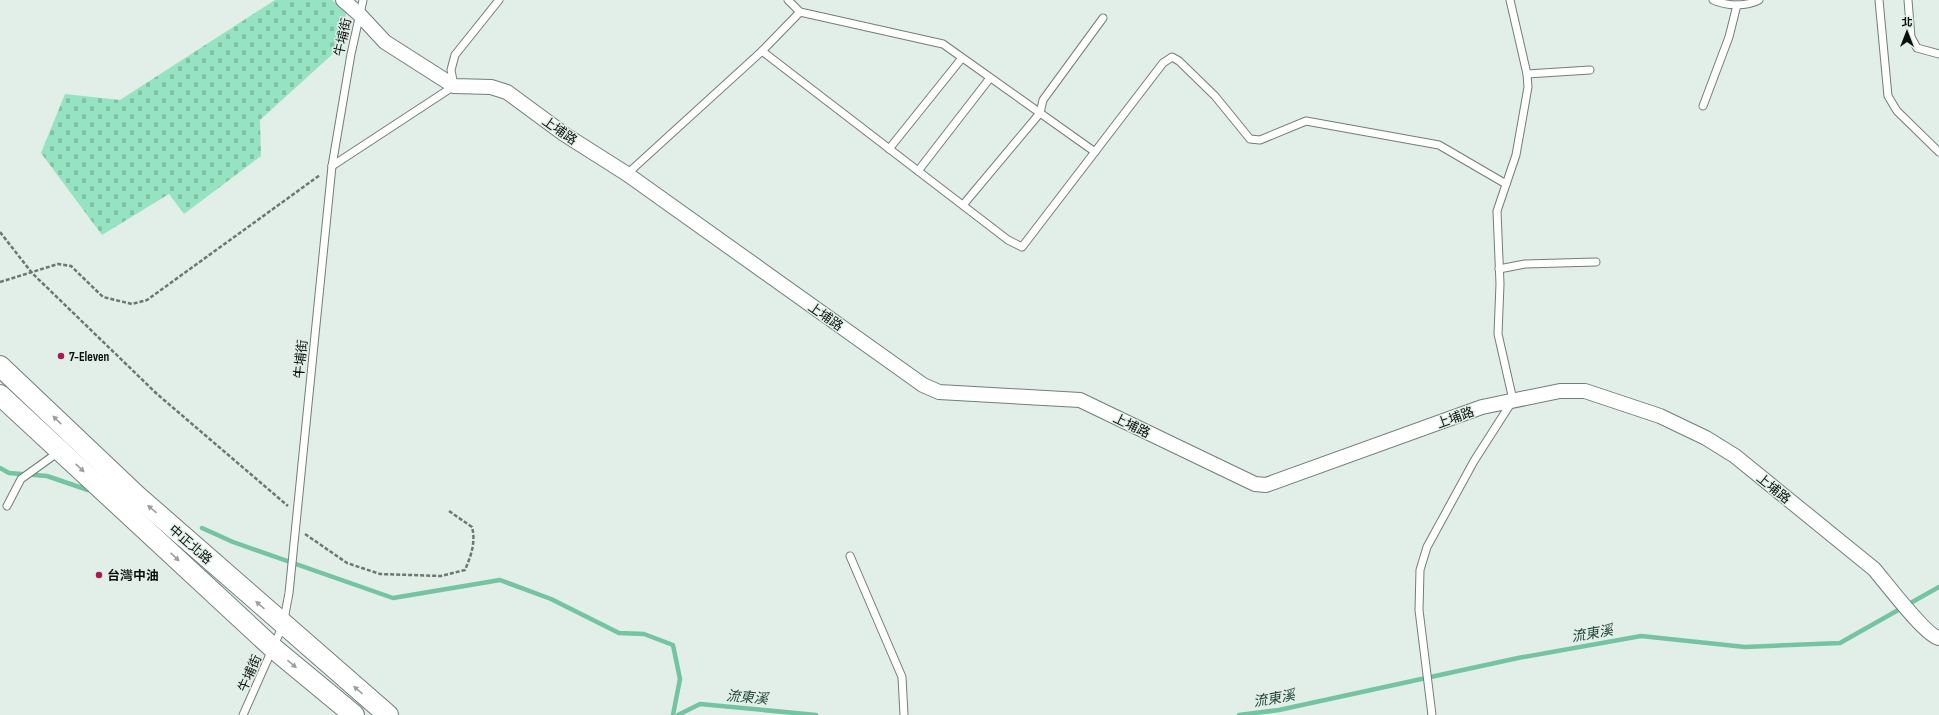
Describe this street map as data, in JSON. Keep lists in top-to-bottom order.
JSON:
{
  "streets": {
    "main road": ["中正北路"],
    "street": ["上埔路"],
    "lane": ["牛埔街"]
  },
  "crossings": [
    ["牛埔街", "上埔路"],
    ["牛埔街", "中正北路"]
  ],
  "water": ["流東溪"],
  "places": ["7-Eleven", "台灣中油"],
  "north": "top"
}
